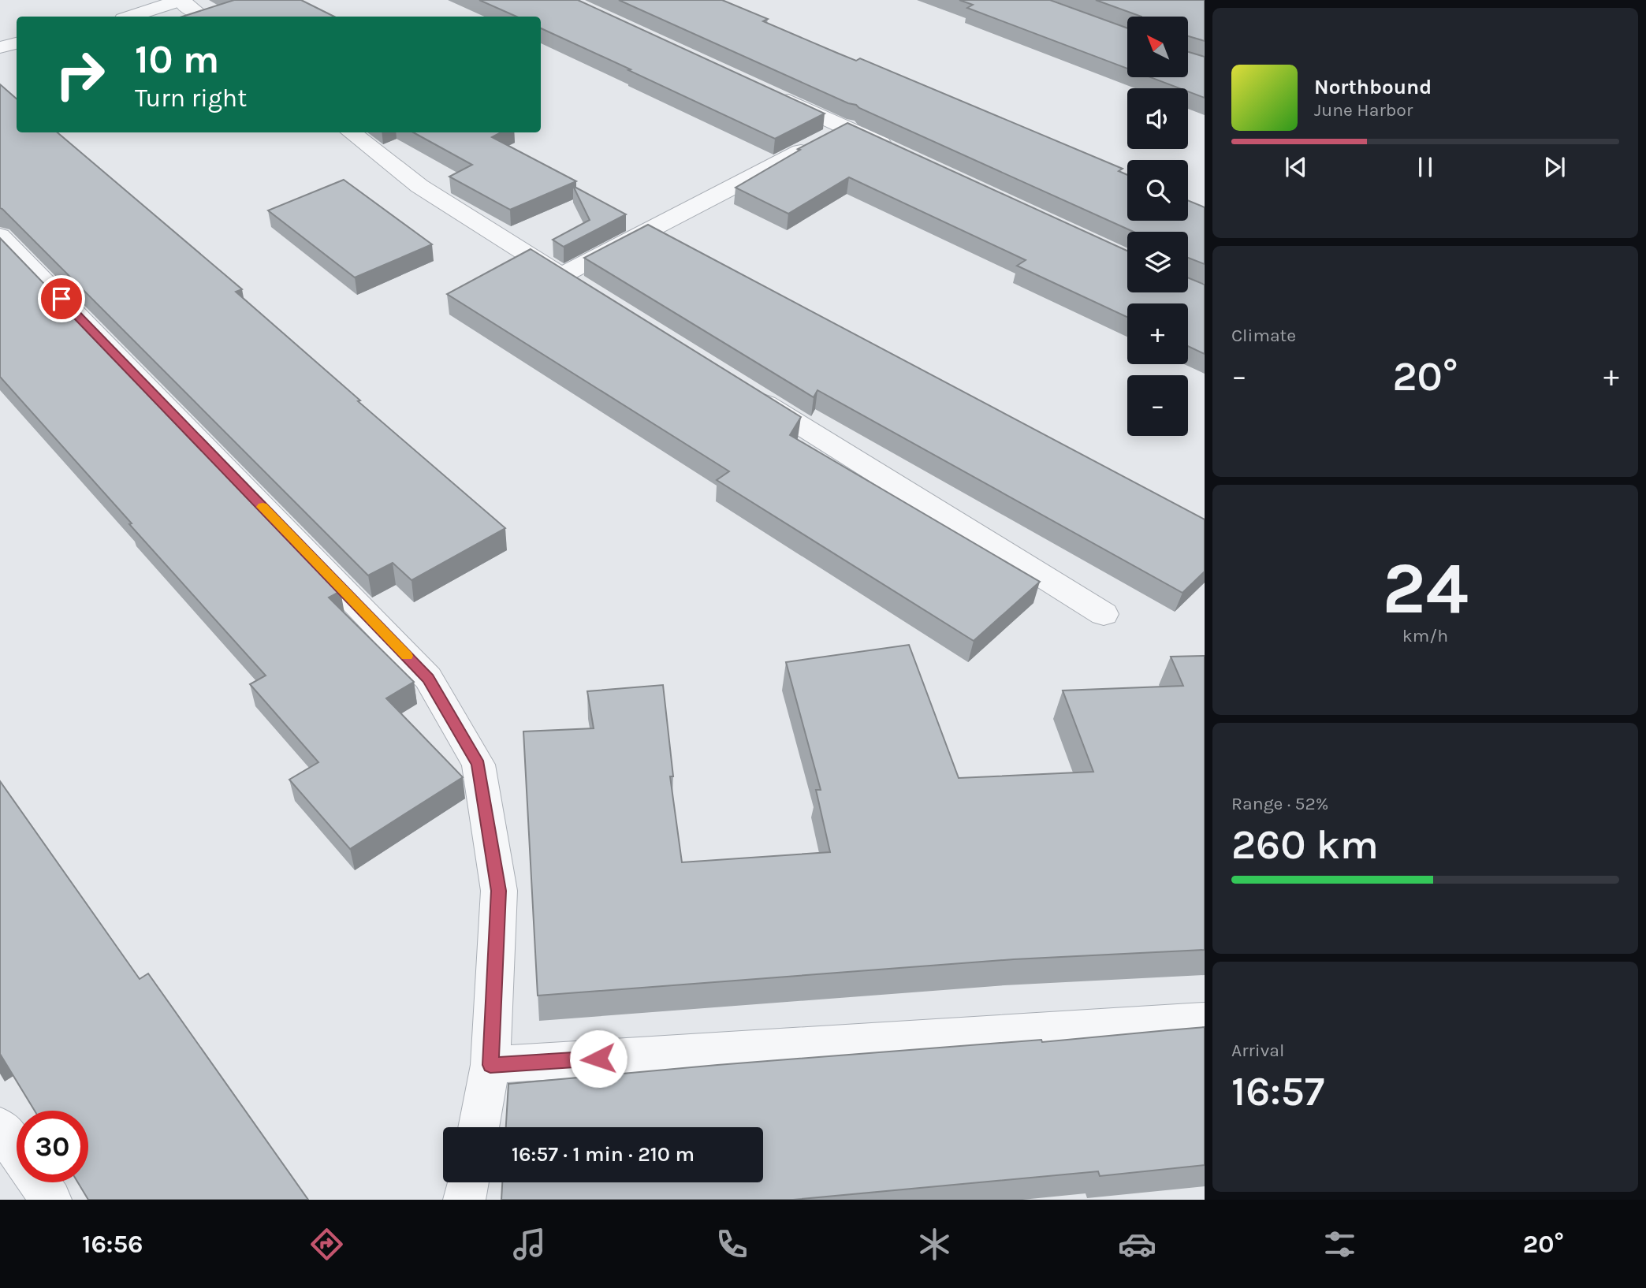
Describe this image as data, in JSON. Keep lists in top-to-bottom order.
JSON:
{
  "north": "top left",
  "page": {
    "map_buttons": ["+", "−"],
    "turn": ["10 m", "Turn right"],
    "song": ["Northbound", "June Harbor"],
    "tile": [
      "Climate",
      ["24", "km/h"],
      ["Range · 52%", "260 km"],
      ["Arrival", "16:57"]
    ],
    "heat": ["−", "20°", "+"],
    "limit": "30",
    "trip": "16:57 · 1 min · 210 m",
    "tabs": ["16:56", "20°"]
  }
}
